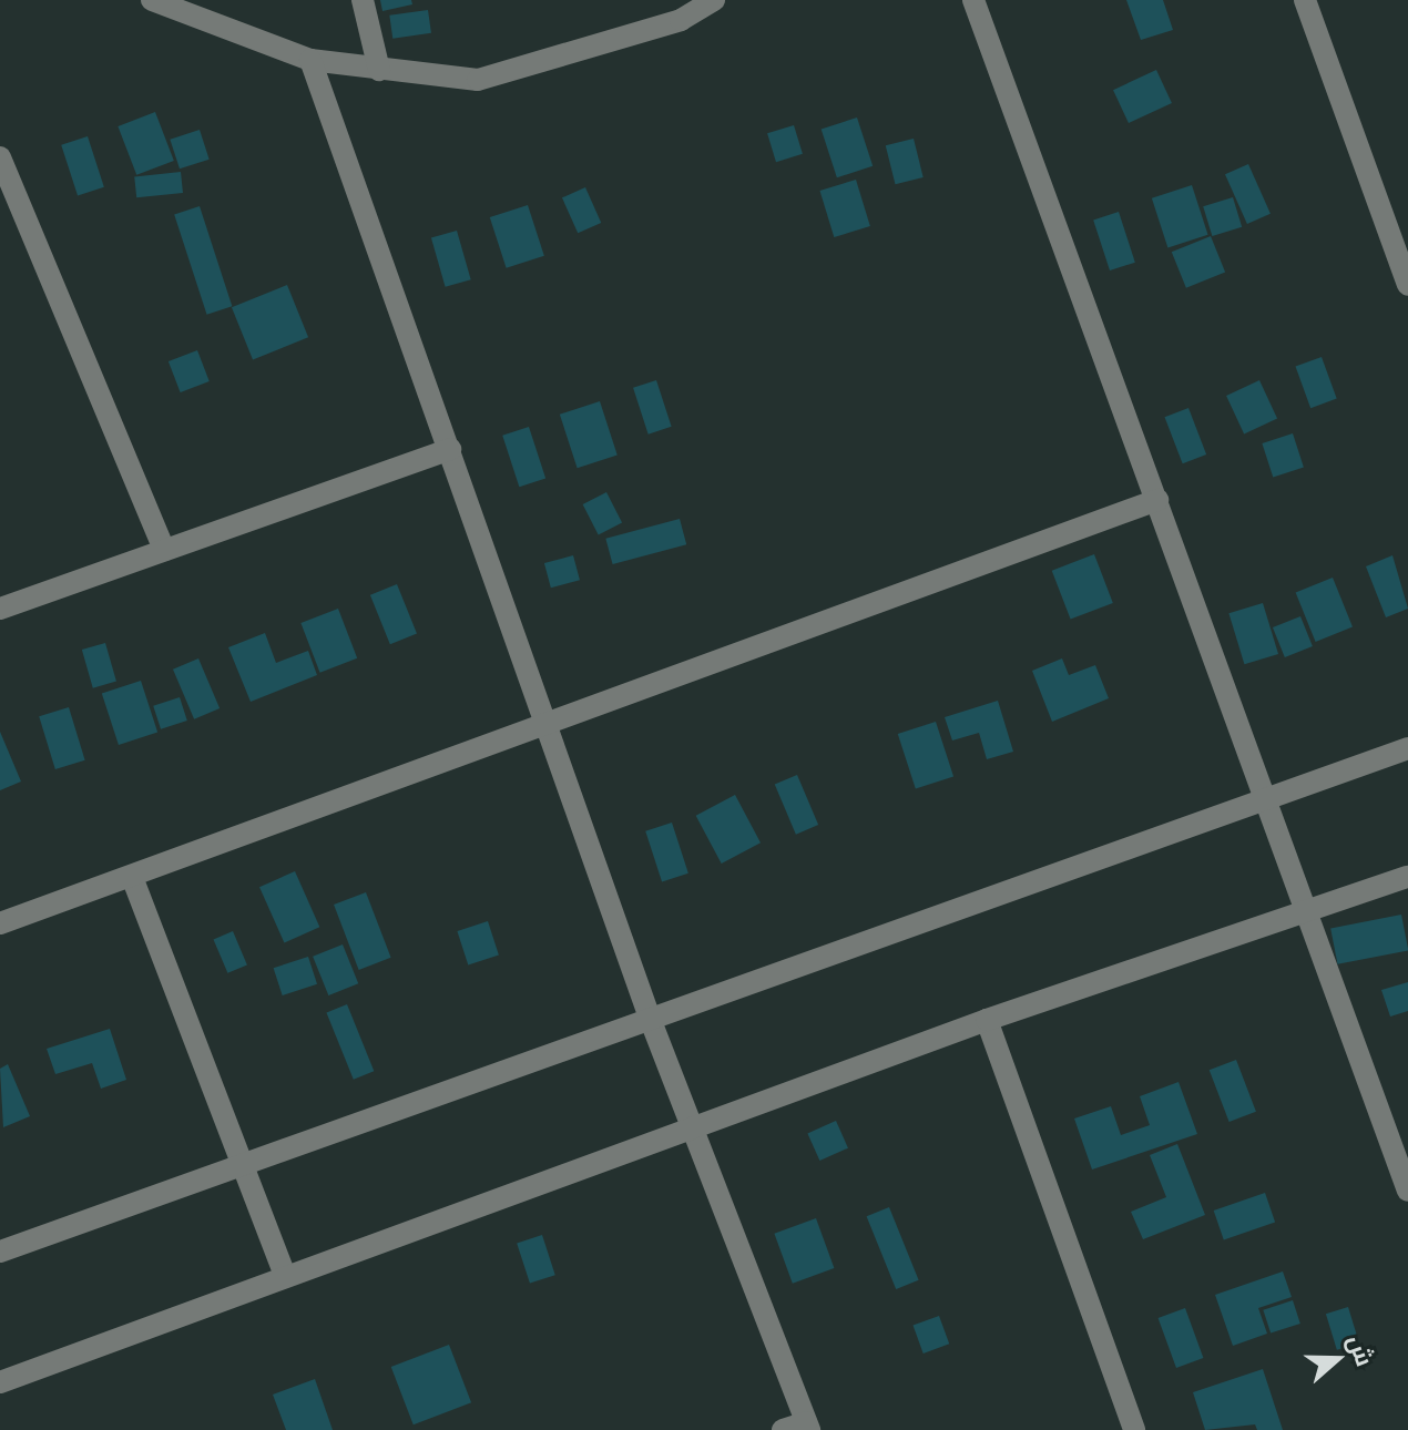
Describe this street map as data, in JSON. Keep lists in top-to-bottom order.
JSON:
{
  "north": "right"
}
